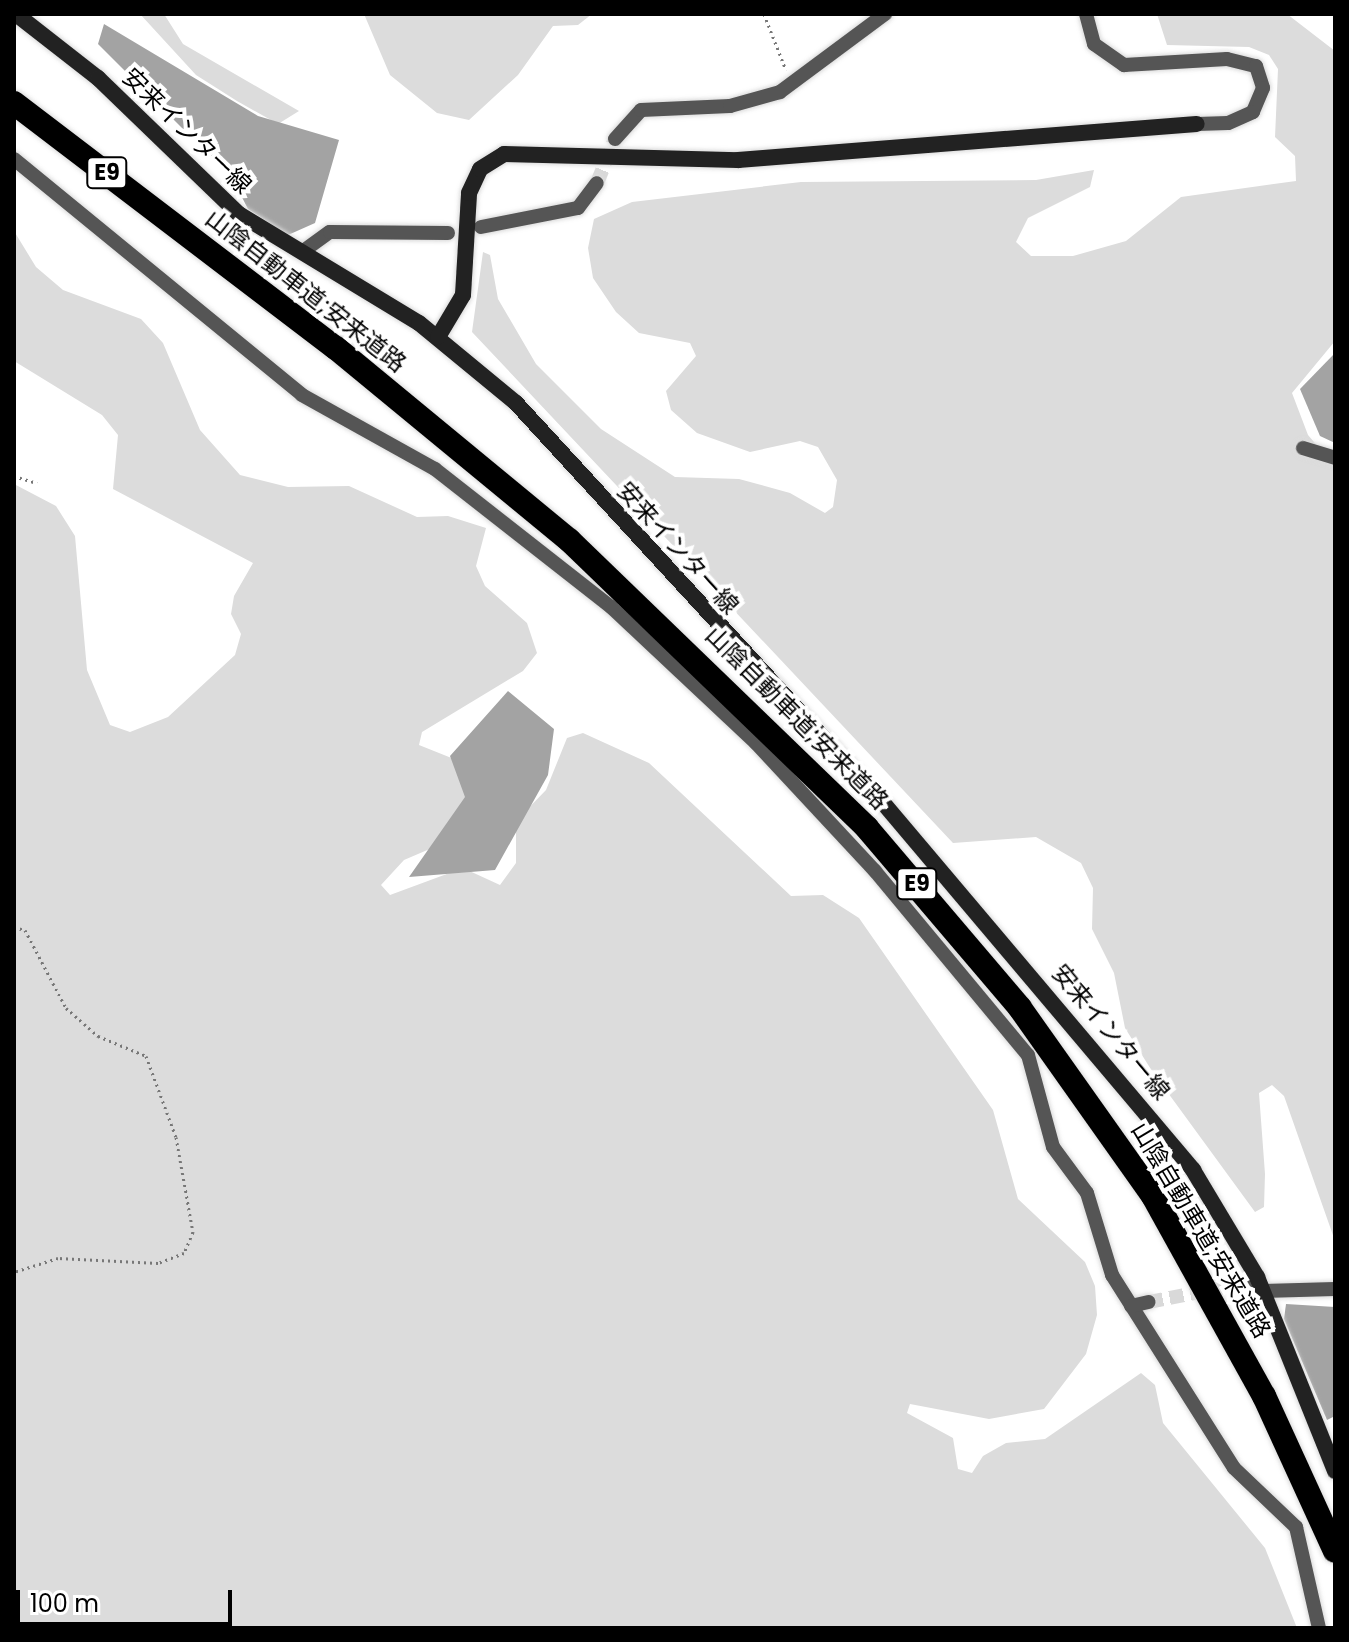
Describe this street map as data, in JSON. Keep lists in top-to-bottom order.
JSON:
{
  "streets": {
    "highway": ["E9", "山陰自動車道;安来道路"],
    "main road": ["安来インター線"]
  },
  "scale_bar": "100 m"
}
